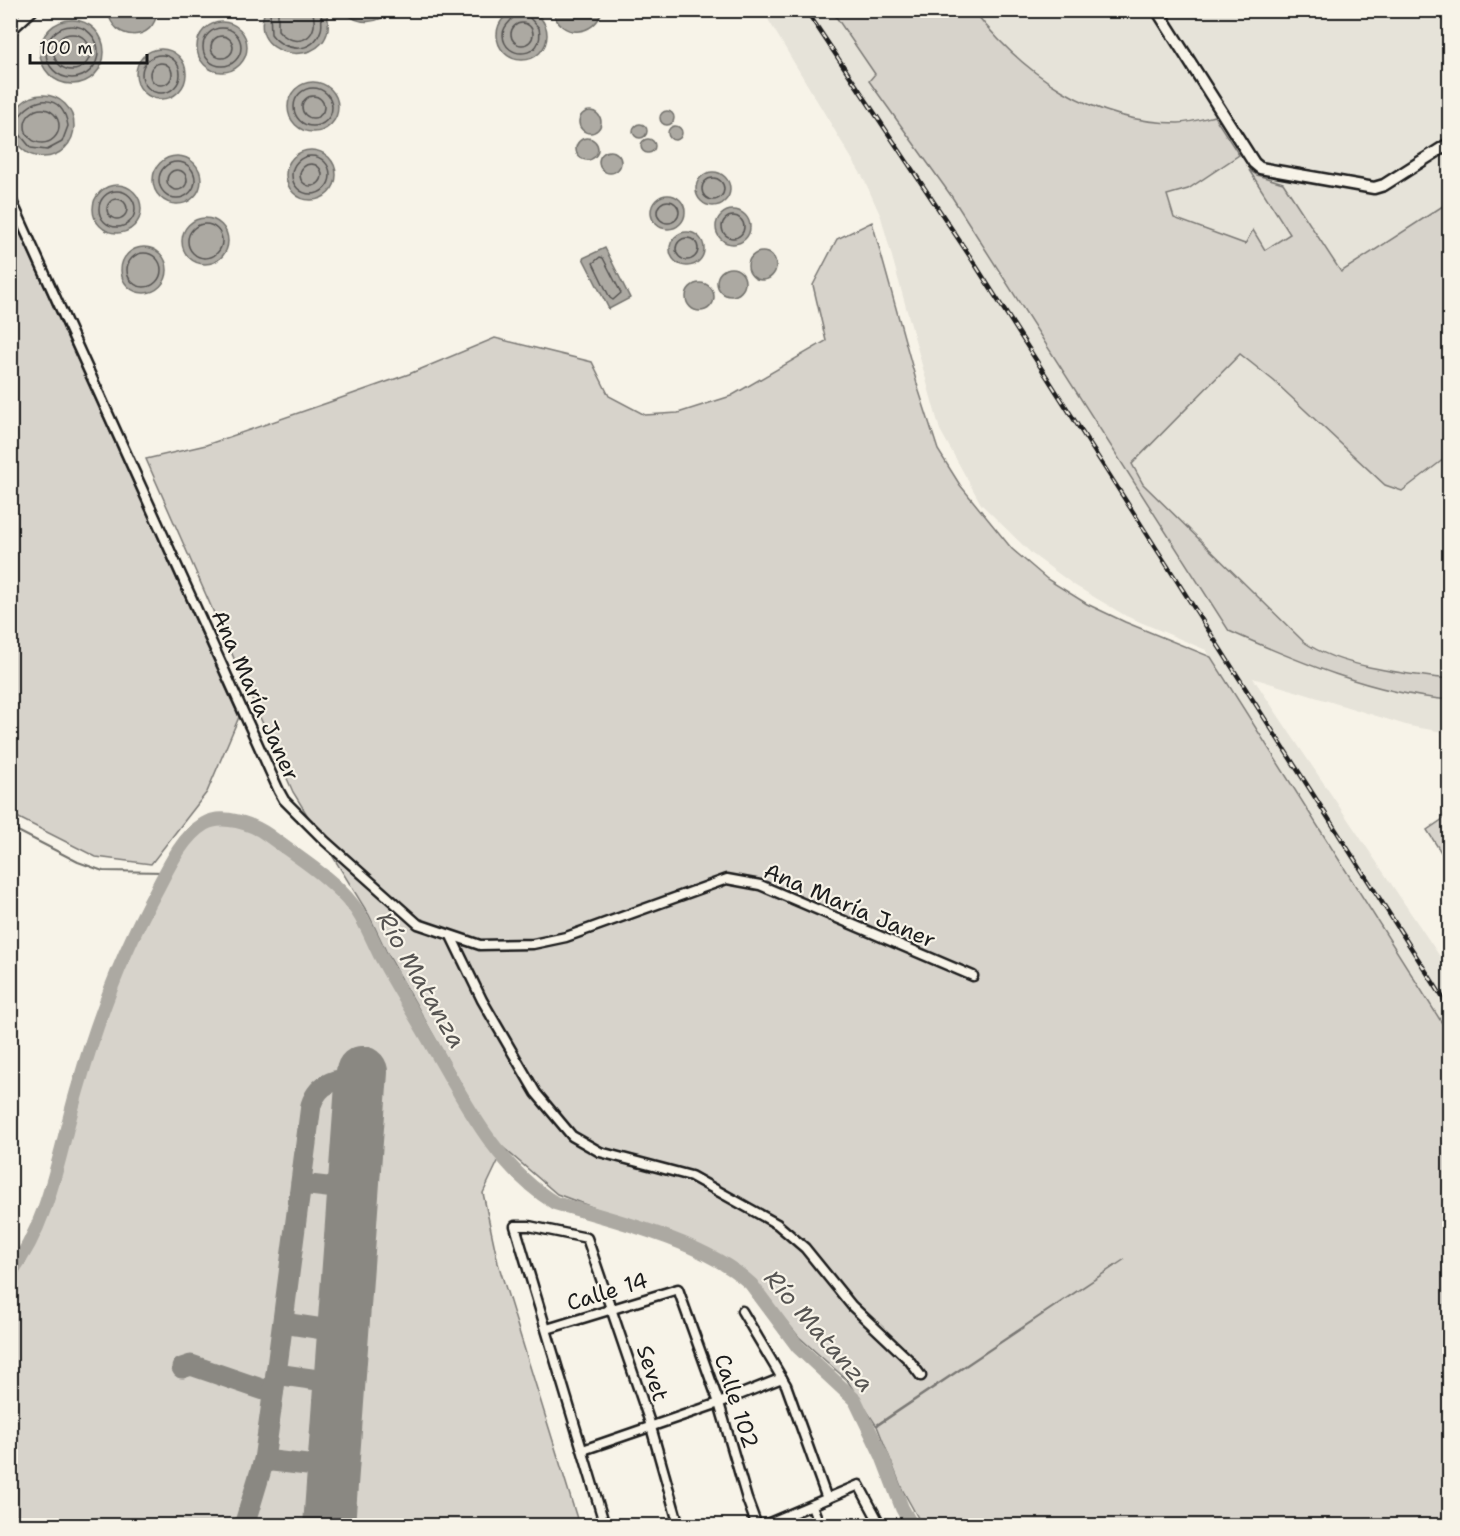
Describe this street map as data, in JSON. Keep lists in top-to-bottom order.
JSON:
{
  "streets": {
    "street": [
      "Ana María Janer",
      "Calle 14",
      "Sevet",
      "Calle 102"
    ]
  },
  "crossings": [
    ["Calle 14", "Sevet"],
    ["Calle 14", "Calle 102"]
  ],
  "water": ["Río Matanza"],
  "scale_bar": "100 m"
}
